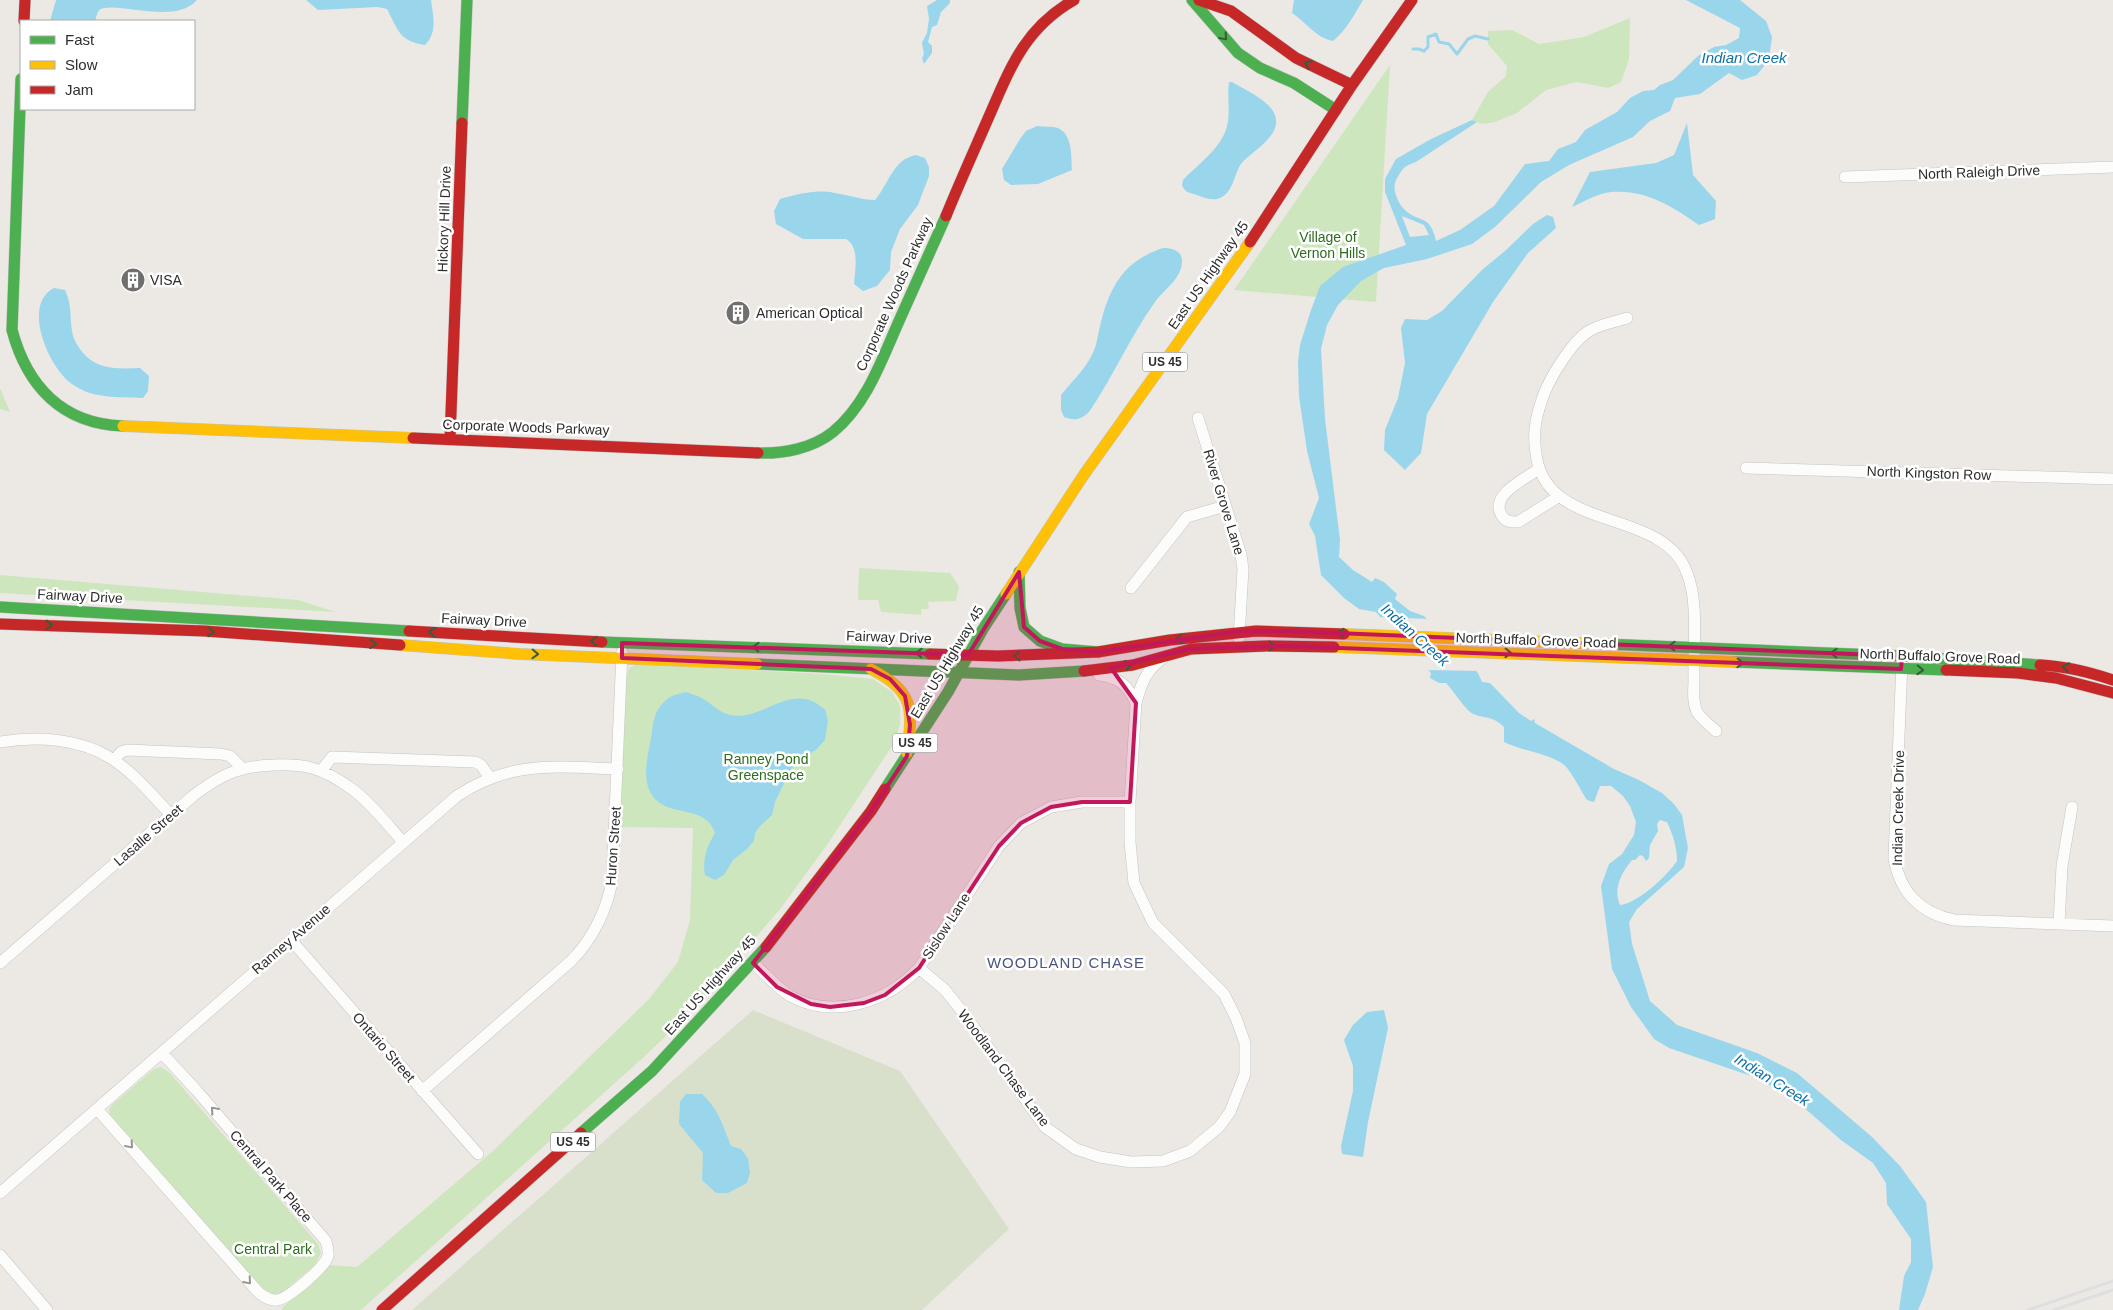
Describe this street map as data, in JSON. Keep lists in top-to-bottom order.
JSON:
{
  "streets": {
    "main road": [
      "Hickory Hill Drive",
      "East US Highway 45",
      "Corporate Woods Parkway",
      "US 45",
      "Fairway Drive",
      "North Buffalo Grove Road"
    ],
    "street": [
      "North Raleigh Drive",
      "North Kingston Row",
      "River Grove Lane",
      "Indian Creek Drive",
      "Lasalle Street",
      "Huron Street",
      "Sislow Lane",
      "Ranney Avenue",
      "Ontario Street",
      "Woodland Chase Lane",
      "Central Park Place"
    ]
  },
  "crossings": [
    ["Hickory Hill Drive", "Corporate Woods Parkway"],
    ["East US Highway 45", "Fairway Drive"],
    ["East US Highway 45", "North Buffalo Grove Road"],
    ["East US Highway 45", "Sislow Lane"],
    ["River Grove Lane", "North Buffalo Grove Road"],
    ["Fairway Drive", "North Buffalo Grove Road"],
    ["Fairway Drive", "Huron Street"],
    ["North Buffalo Grove Road", "Indian Creek Drive"],
    ["North Buffalo Grove Road", "Woodland Chase Lane"],
    ["Lasalle Street", "Ranney Avenue"],
    ["Huron Street", "Ranney Avenue"],
    ["Huron Street", "Ontario Street"],
    ["Sislow Lane", "Woodland Chase Lane"],
    ["Ranney Avenue", "Ontario Street"],
    ["Ranney Avenue", "Central Park Place"]
  ],
  "districts": ["WOODLAND CHASE"],
  "water": ["Indian Creek"],
  "parks": ["Village of Vernon Hills", "Ranney Pond Greenspace", "Central Park"],
  "places": {
    "building": ["VISA", "American Optical"]
  },
  "legend": ["Fast", "Slow", "Jam"]
}
